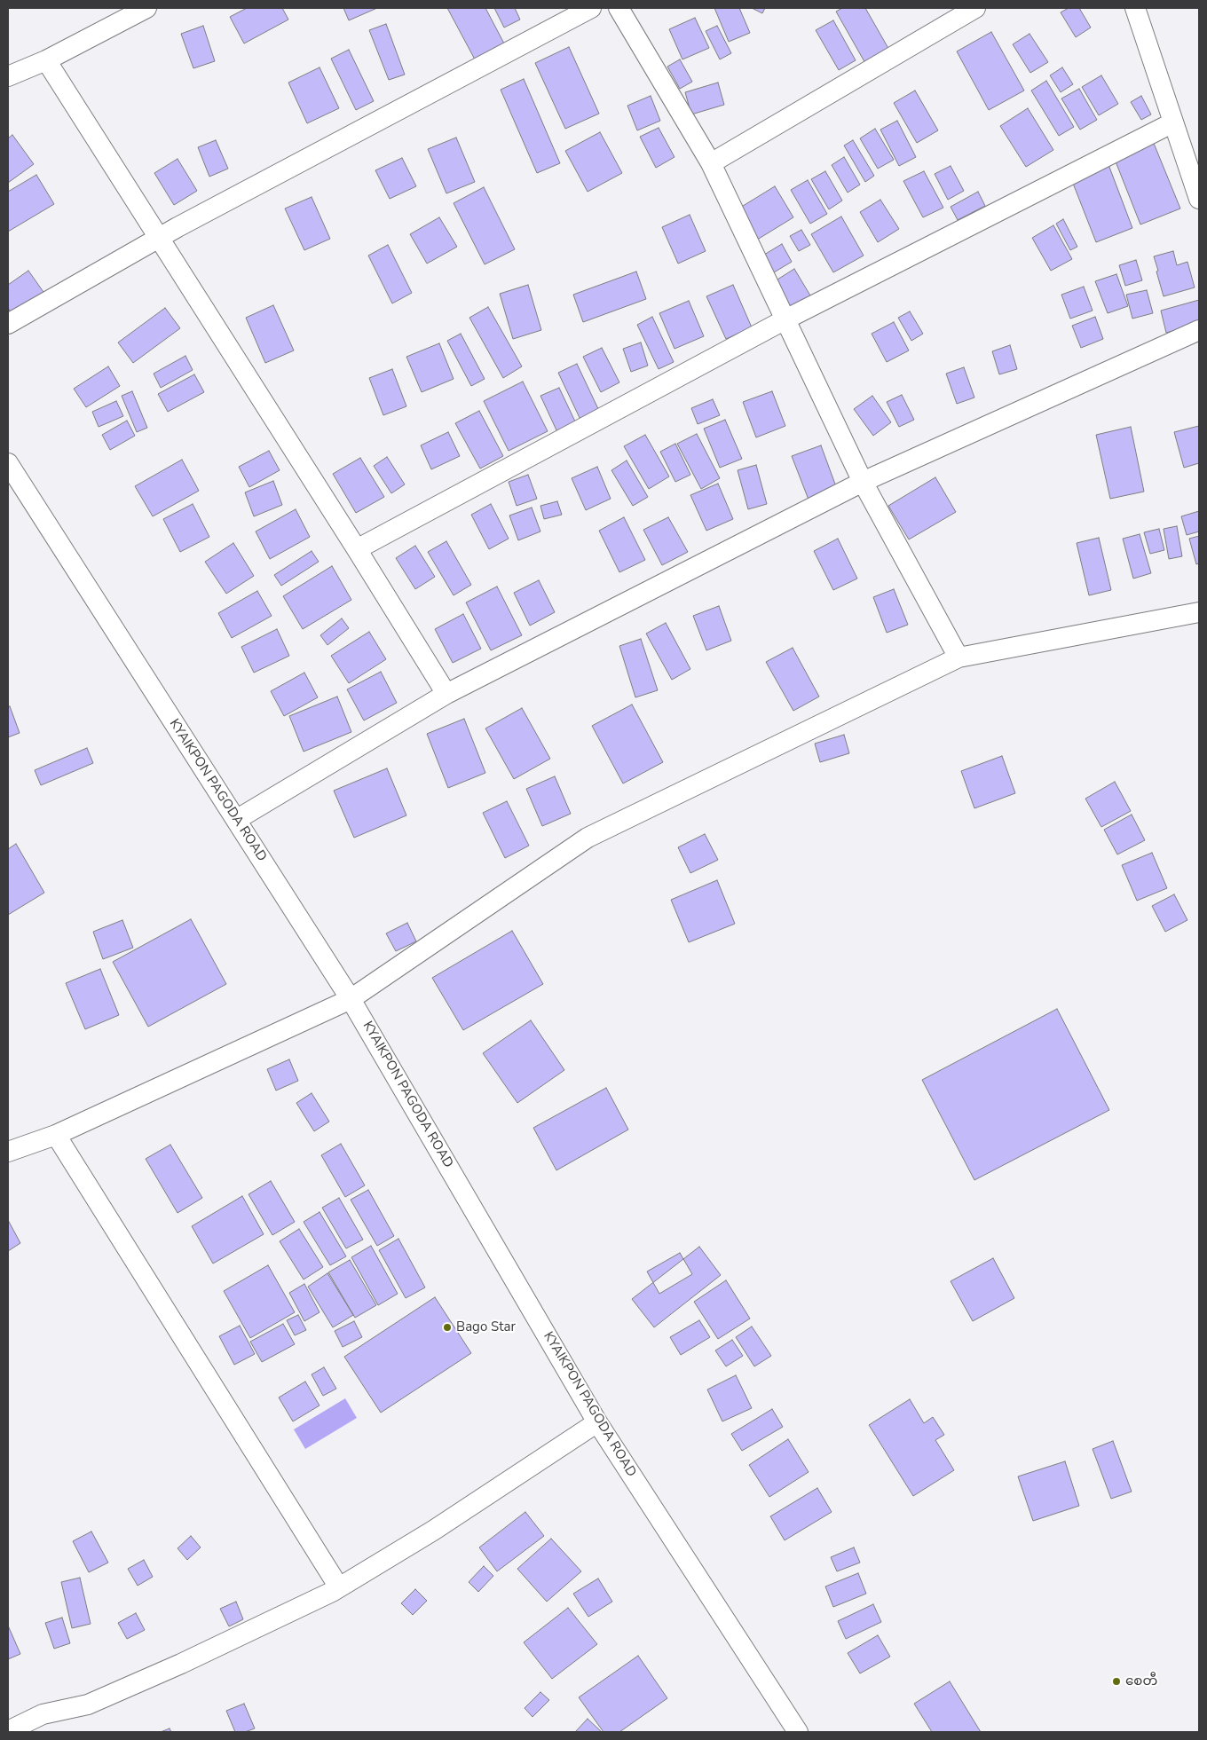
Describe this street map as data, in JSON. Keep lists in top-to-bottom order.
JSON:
{
  "streets": {
    "street": ["KYAIKPON PAGODA ROAD"]
  },
  "places": ["Bago Star", "စေတီ"]
}
